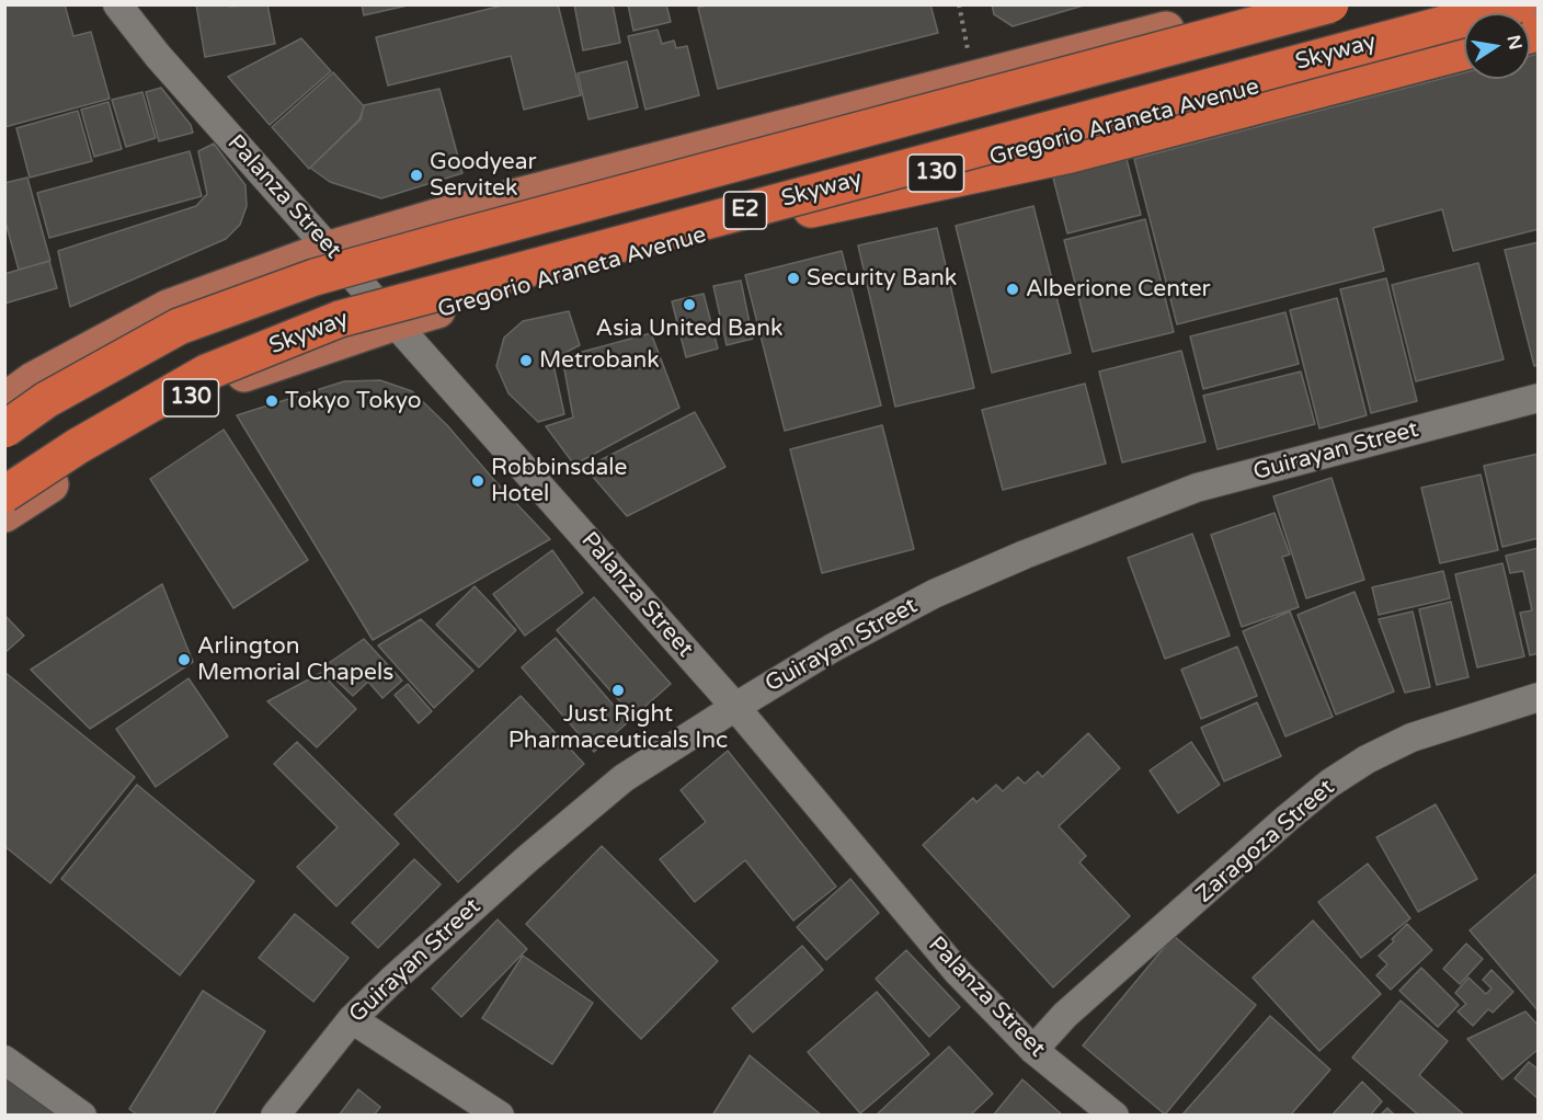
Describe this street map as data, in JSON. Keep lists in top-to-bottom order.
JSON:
{
  "streets": {
    "highway": ["Skyway", "E2"],
    "main road": ["Gregorio Araneta Avenue", "130"],
    "street": ["Palanza Street", "Guirayan Street", "Zaragoza Street"]
  },
  "crossings": [
    ["Gregorio Araneta Avenue", "Palanza Street"],
    ["Palanza Street", "Guirayan Street"],
    ["Palanza Street", "Zaragoza Street"]
  ],
  "places": [
    "Goodyear Servitek",
    "Security Bank",
    "Alberione Center",
    "Asia United Bank",
    "Metrobank",
    "Tokyo Tokyo",
    "Robbinsdale Hotel",
    "Arlington Memorial Chapels",
    "Just Right Pharmaceuticals Inc"
  ],
  "north": "right"
}
